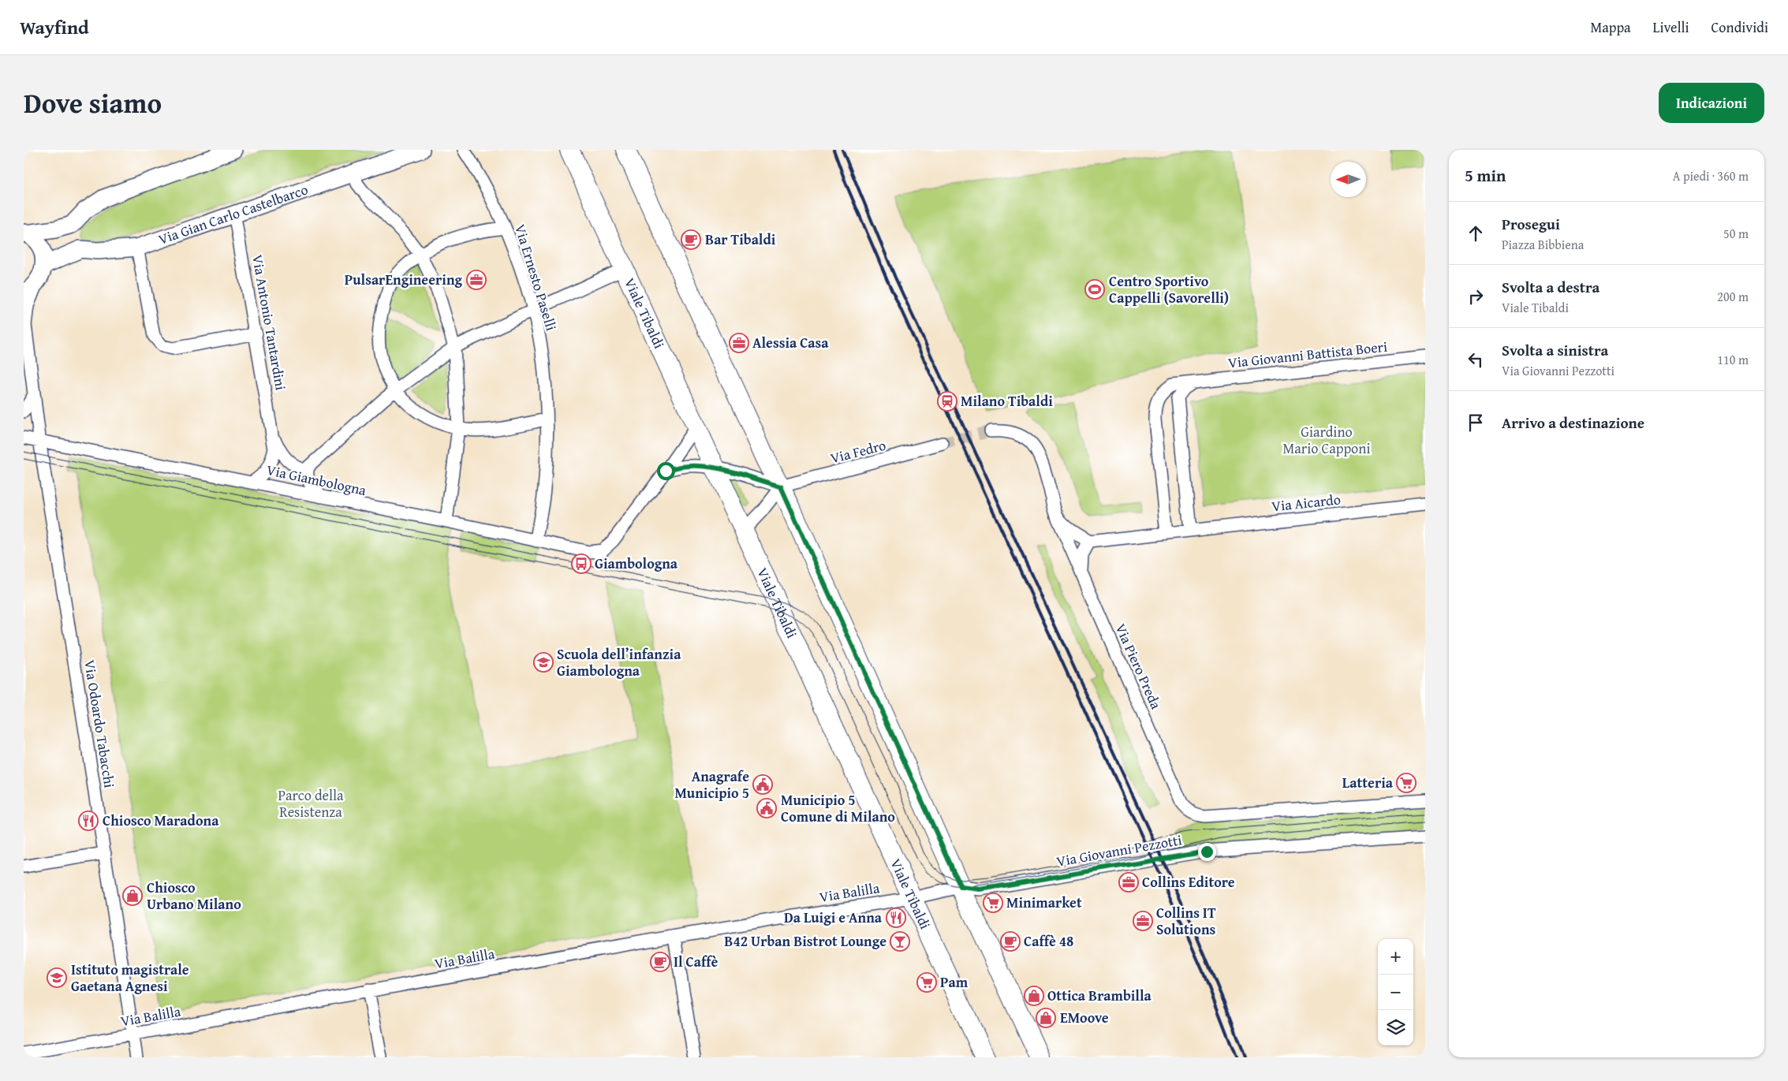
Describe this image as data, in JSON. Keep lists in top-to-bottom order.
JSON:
{
  "streets": {
    "main road": ["Via Gian Carlo Castelbarco", "Viale Tibaldi"],
    "street": [
      "Via Ernesto Paselli",
      "Via Antonio Tantardini",
      "Via Giovanni Battista Boeri",
      "Via Fedro",
      "Via Giambologna",
      "Via Aicardo",
      "Via Piero Preda",
      "Via Odoardo Tabacchi",
      "Via Giovanni Pezzotti",
      "Via Balilla"
    ]
  },
  "crossings": [
    ["Via Gian Carlo Castelbarco", "Via Antonio Tantardini"],
    ["Via Ernesto Paselli", "Via Giambologna"],
    ["Viale Tibaldi", "Via Giovanni Pezzotti"],
    ["Viale Tibaldi", "Via Balilla"],
    ["Via Antonio Tantardini", "Via Giambologna"],
    ["Via Giovanni Battista Boeri", "Via Aicardo"],
    ["Via Giambologna", "Via Odoardo Tabacchi"],
    ["Via Odoardo Tabacchi", "Via Balilla"],
    ["Via Giovanni Pezzotti", "Via Balilla"]
  ],
  "parks": ["Giardino Mario Capponi", "Parco della Resistenza"],
  "places": {
    "cafe": ["Bar Tibaldi", "Caffè 48", "Il Caffè"],
    "office": [
      "PulsarEngineering",
      "Alessia Casa",
      "Collins Editore",
      "Collins IT Solutions"
    ],
    "sports": ["Centro Sportivo Cappelli (Savorelli)"],
    "station": ["Milano Tibaldi"],
    "bus stop": ["Giambologna"],
    "school or university": ["Scuola dell’infanzia Giambologna", "Istituto magistrale Gaetana Agnesi"],
    "supermarket": ["Latteria", "Minimarket", "Pam"],
    "public building": ["Anagrafe Municipio 5", "Municipio 5 Comune di Milano"],
    "restaurant": ["Chiosco Maradona", "Da Luigi e Anna"],
    "shop": ["Chiosco Urbano Milano", "Ottica Brambilla", "EMoove"],
    "bar": ["B42 Urban Bistrot Lounge"]
  },
  "north": "left",
  "page": {
    "header": "Wayfind",
    "nav": ["Mappa", "Livelli", "Condividi"],
    "title": "Dove siamo",
    "buttons": "Indicazioni",
    "heading": ["5 min", "A piedi · 360 m"],
    "list": [
      ["Prosegui", "Piazza Bibbiena", "50 m"],
      ["Svolta a destra", "Viale Tibaldi", "200 m"],
      ["Svolta a sinistra", "Via Giovanni Pezzotti", "110 m"],
      "Arrivo a destinazione"
    ],
    "map_buttons": ["+", "−"]
  }
}
